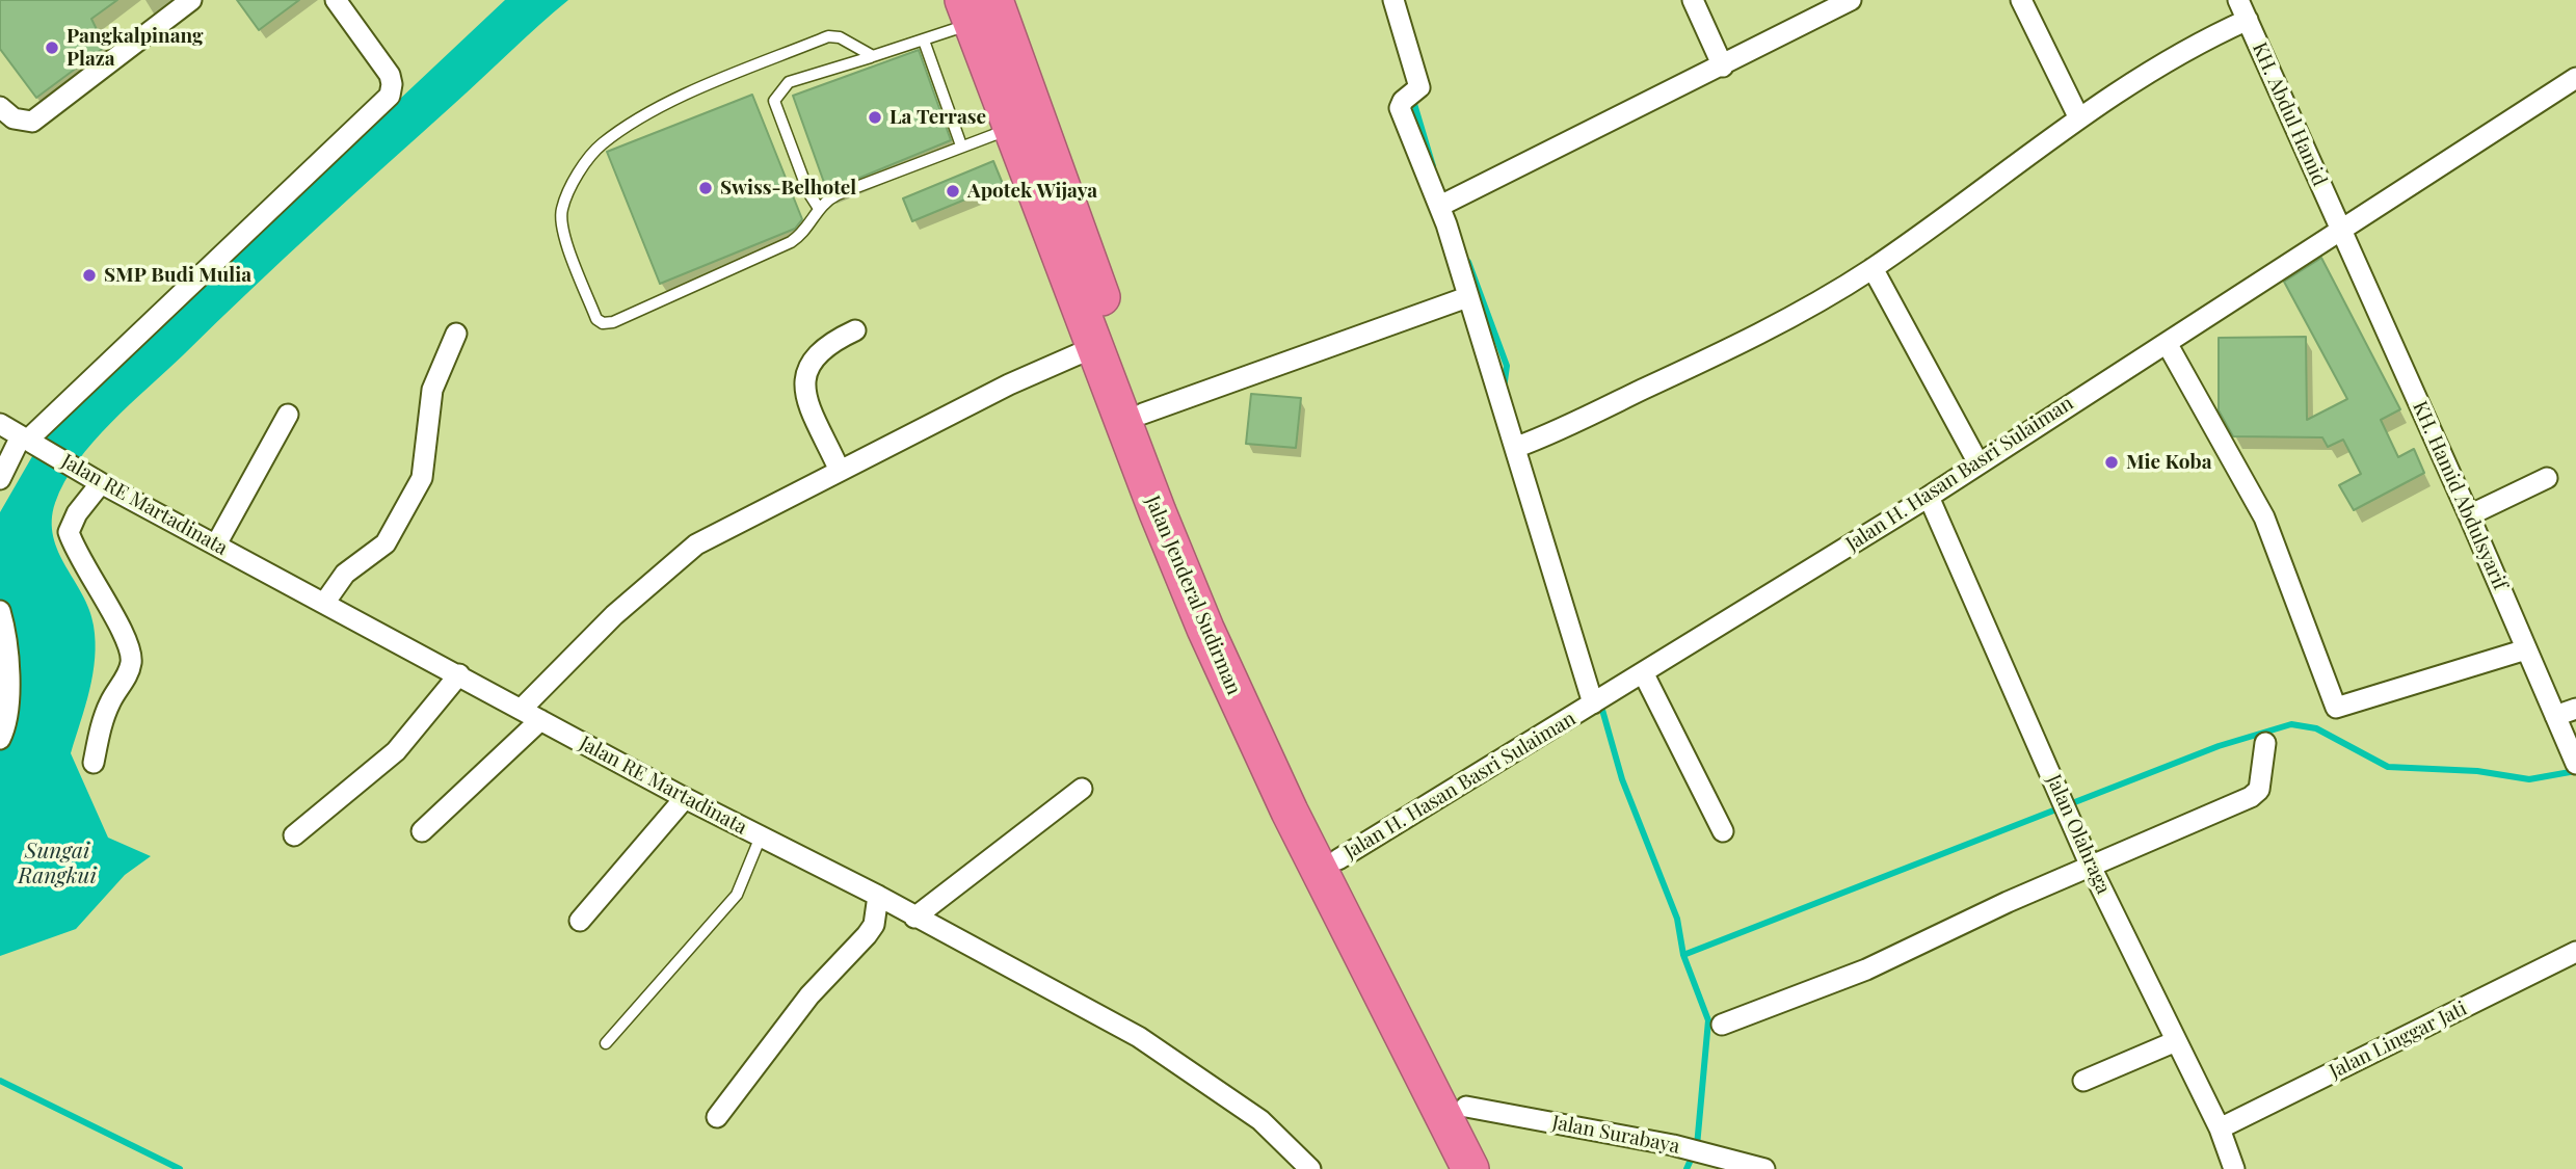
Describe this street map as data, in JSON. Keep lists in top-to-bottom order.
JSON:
{
  "streets": {
    "highway": ["Jalan Jenderal Sudirman"],
    "street": [
      "KH. Abdul Hamid",
      "Jalan H. Hasan Basri Sulaiman",
      "KH. Hamid Abdulsyarif",
      "Jalan RE Martadinata",
      "Jalan Olahraga",
      "Jalan Linggar Jati",
      "Jalan Surabaya"
    ]
  },
  "crossings": [
    ["KH. Abdul Hamid", "Jalan H. Hasan Basri Sulaiman"],
    ["KH. Abdul Hamid", "KH. Hamid Abdulsyarif"],
    ["Jalan H. Hasan Basri Sulaiman", "KH. Hamid Abdulsyarif"],
    ["Jalan H. Hasan Basri Sulaiman", "Jalan Jenderal Sudirman"],
    ["Jalan H. Hasan Basri Sulaiman", "Jalan Olahraga"],
    ["Jalan Jenderal Sudirman", "Jalan Surabaya"],
    ["Jalan Olahraga", "Jalan Linggar Jati"]
  ],
  "water": ["Sungai Rangkui"],
  "places": [
    "Pangkalpinang Plaza",
    "La Terrase",
    "Swiss-Belhotel",
    "Apotek Wijaya",
    "SMP Budi Mulia",
    "Mie Koba"
  ]
}
